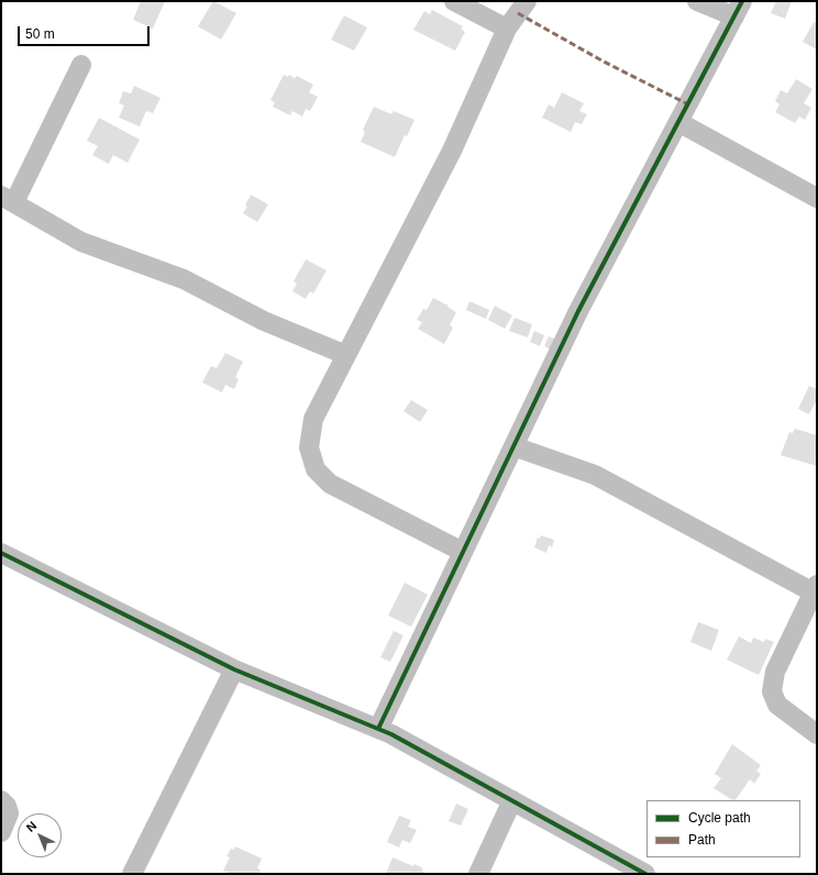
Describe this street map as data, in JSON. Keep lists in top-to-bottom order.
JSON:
{
  "legend": ["Cycle path", "Path"],
  "scale_bar": "50 m",
  "north": "top left"
}
